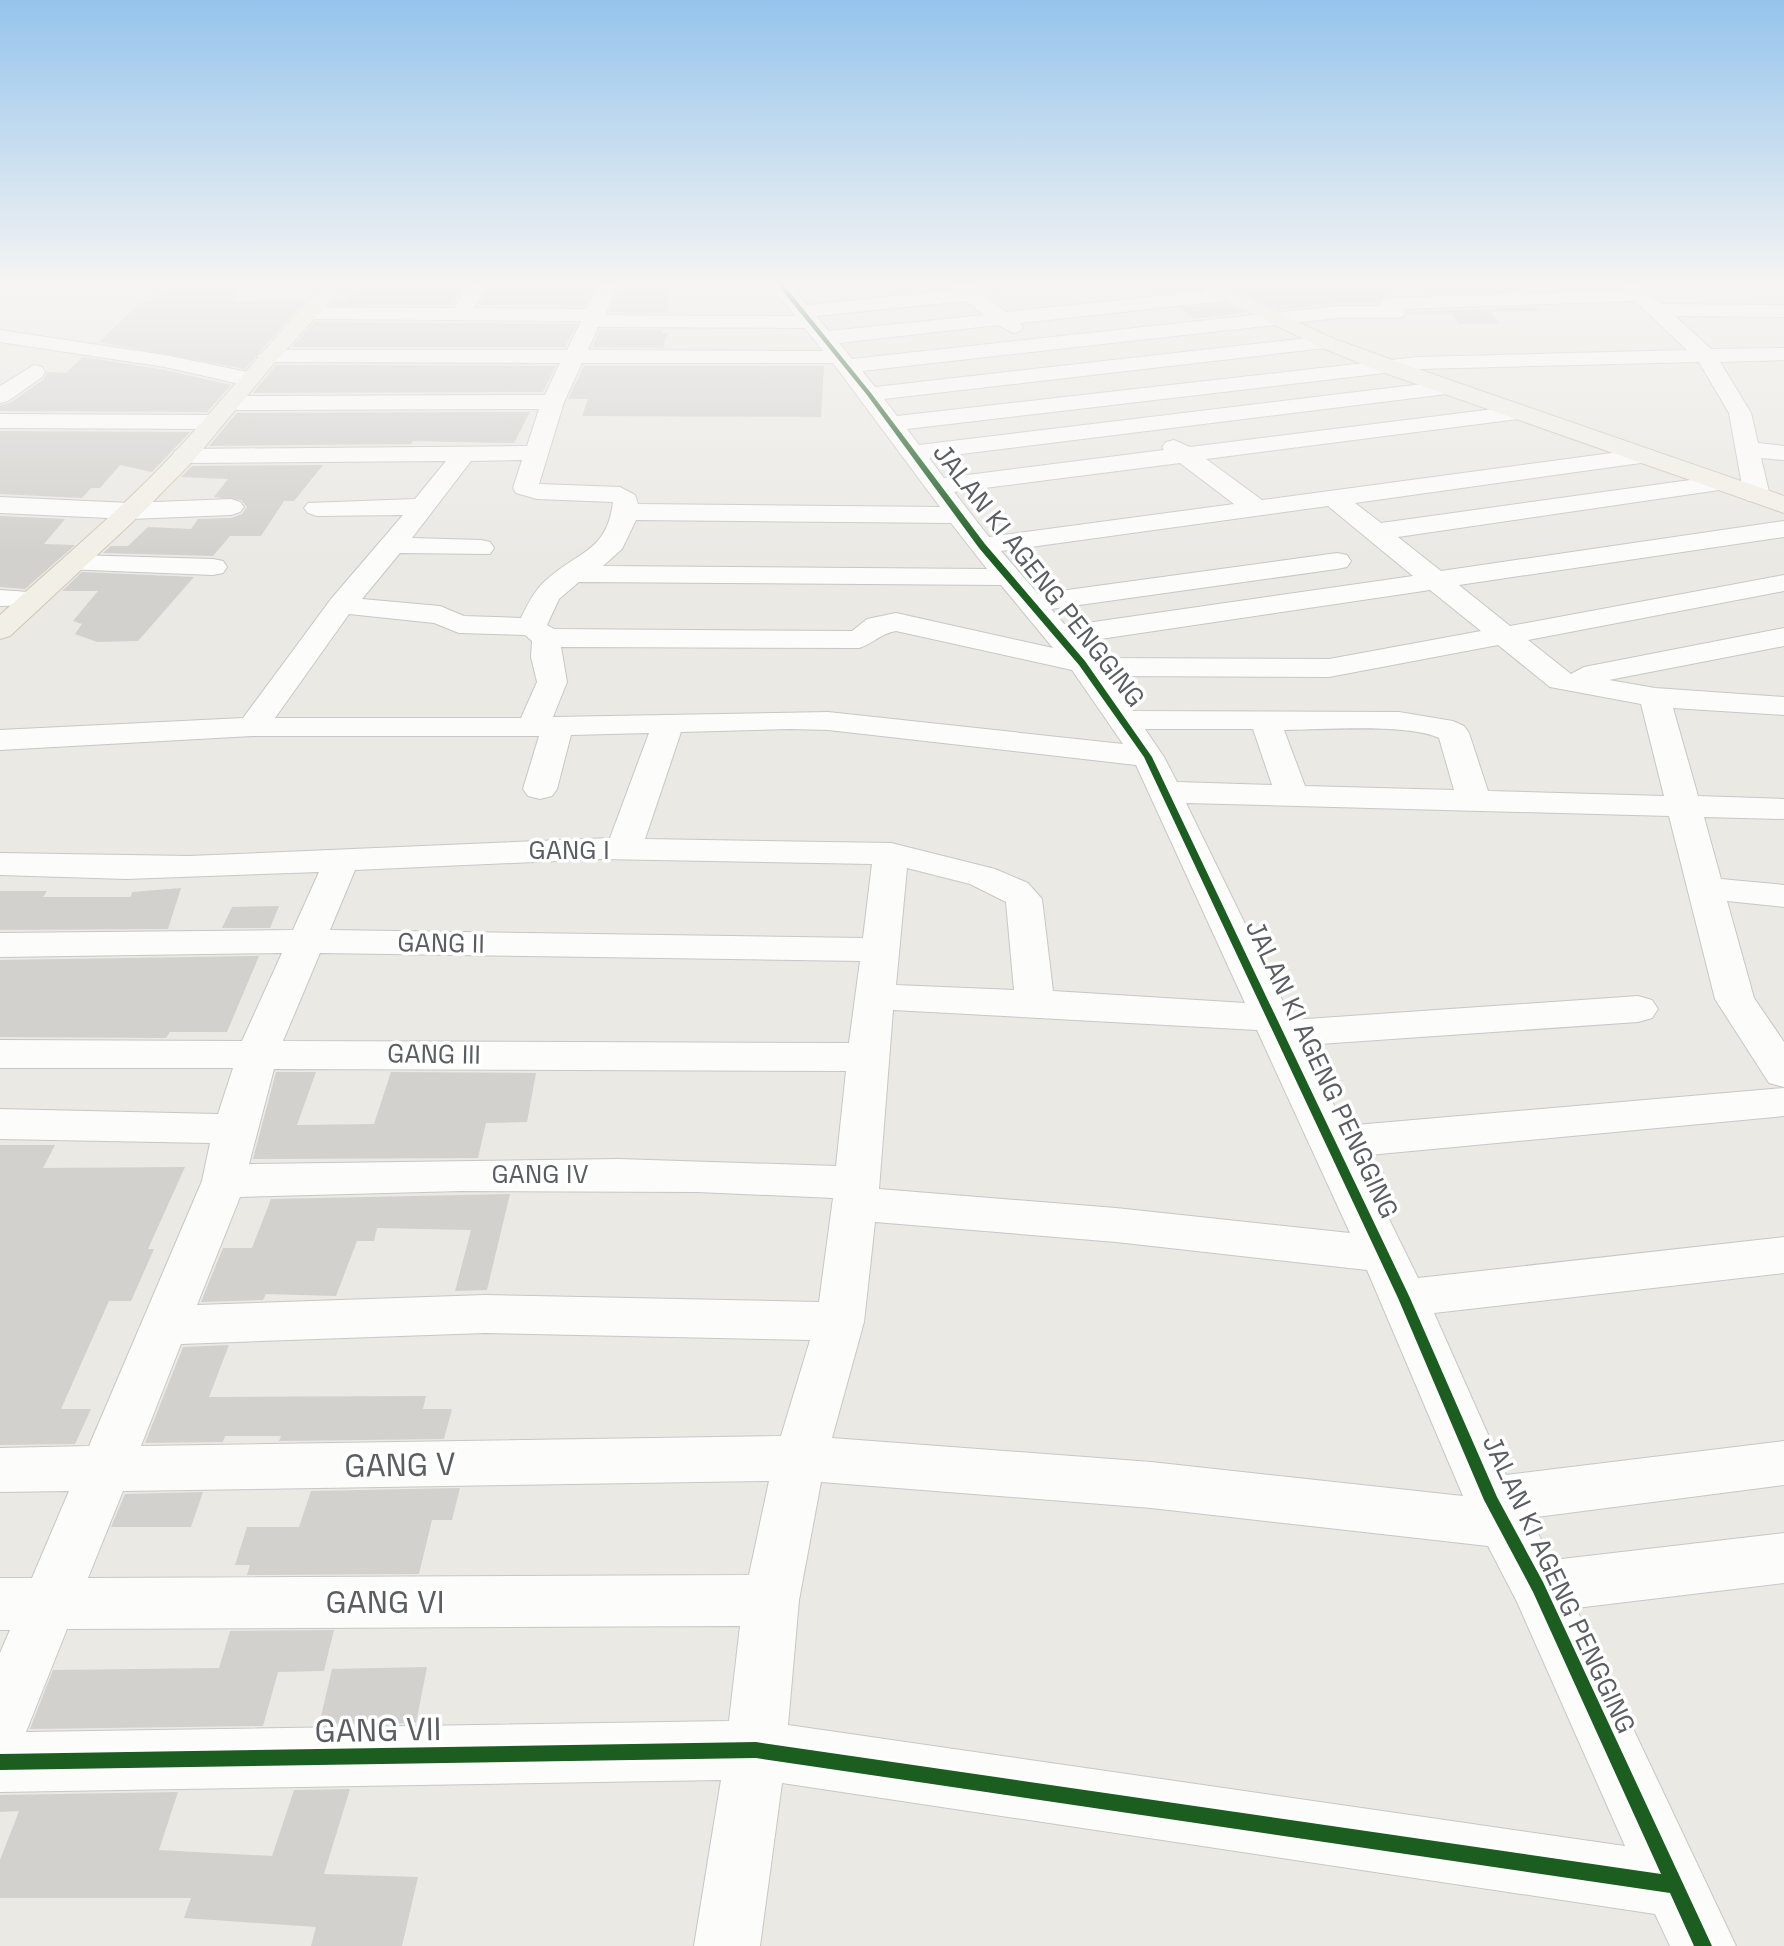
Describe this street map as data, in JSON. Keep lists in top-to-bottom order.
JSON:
{
  "streets": {
    "street": [
      "JALAN KI AGENG PENGGING",
      "GANG I",
      "GANG II",
      "GANG III",
      "GANG IV",
      "GANG V",
      "GANG VI",
      "GANG VII"
    ]
  },
  "crossings": [
    ["JALAN KI AGENG PENGGING", "GANG IV"],
    ["JALAN KI AGENG PENGGING", "GANG V"],
    ["JALAN KI AGENG PENGGING", "GANG VII"]
  ]
}
